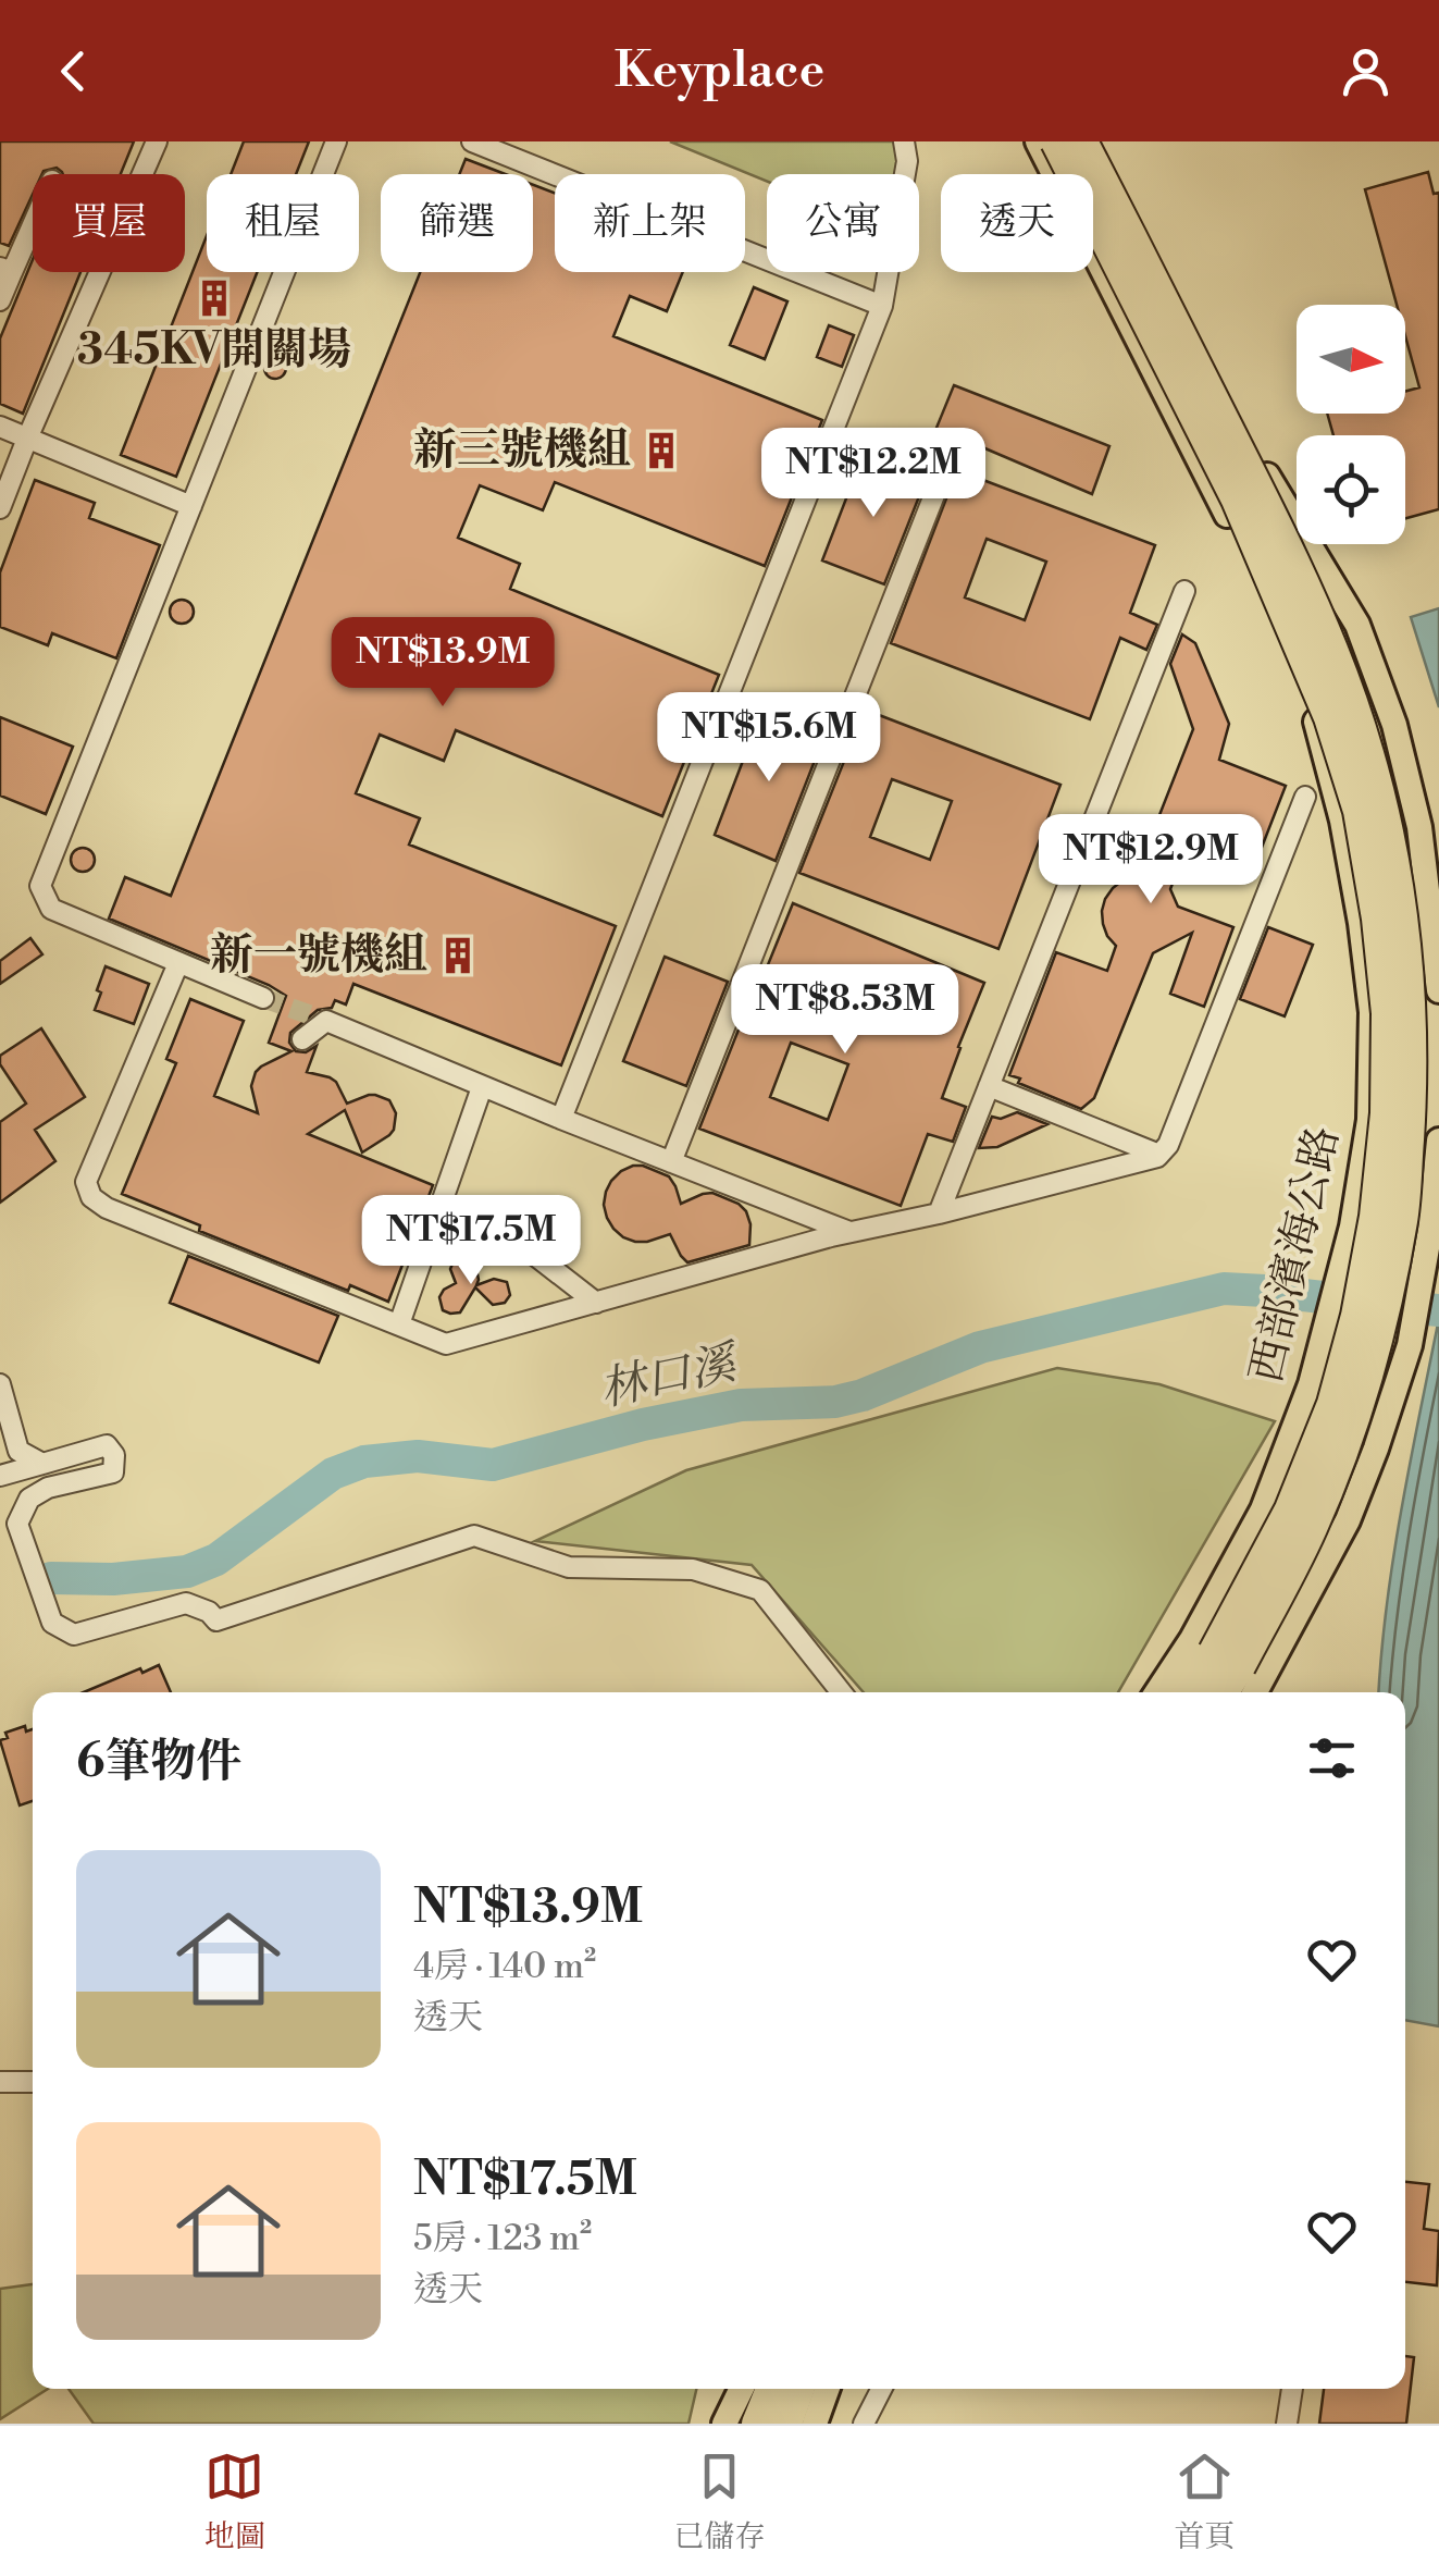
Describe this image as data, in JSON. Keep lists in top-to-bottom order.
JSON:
{
  "streets": {
    "main road": ["西部濱海公路"]
  },
  "water": ["林口溪"],
  "places": {
    "building": ["345KV開關場", "新三號機組", "新一號機組"]
  },
  "north": "right",
  "page": {
    "header": "Keyplace",
    "chip": [
      "買屋",
      "租屋",
      "篩選",
      "新上架",
      "公寓",
      "透天"
    ],
    "price": [
      "NT$12.2M",
      "NT$13.9M",
      "NT$15.6M",
      "NT$12.9M",
      "NT$8.53M",
      "NT$17.5M"
    ],
    "heading": "6筆物件",
    "list": [
      {
        "name": "NT$13.9M",
        "note": "4房 · 140 m² · 透天"
      },
      {
        "name": "NT$17.5M",
        "note": "5房 · 123 m² · 透天"
      }
    ],
    "tabs": ["地圖", "已儲存", "首頁"]
  }
}
